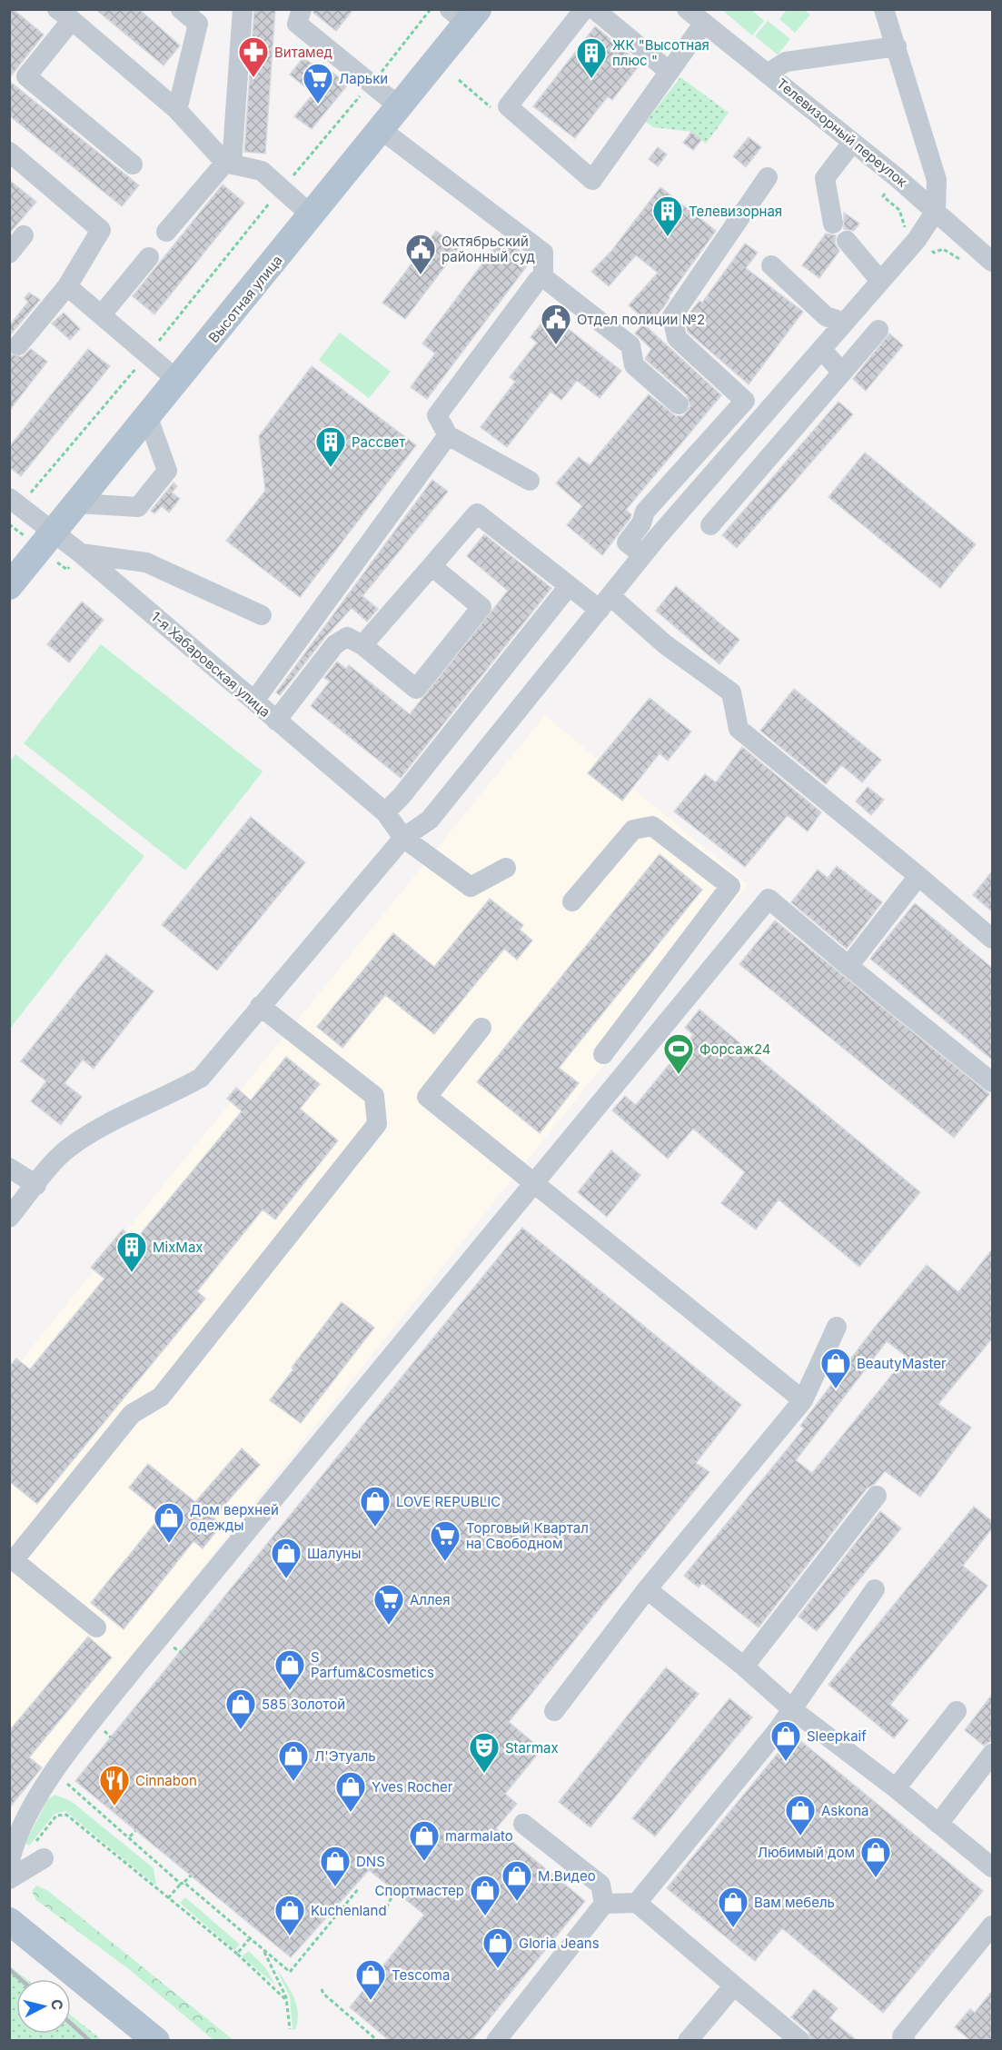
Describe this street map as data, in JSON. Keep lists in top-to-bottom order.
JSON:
{
  "streets": {
    "main road": ["Высотная улица"],
    "street": ["Телевизорный переулок", "1-я Хабаровская улица"]
  },
  "crossings": [
    ["Высотная улица", "1-я Хабаровская улица"]
  ],
  "places": {
    "pharmacy": ["Витамед"],
    "building": [
      "ЖК \"Высотная плюс \"",
      "Телевизорная",
      "Рассвет",
      "MixMax"
    ],
    "supermarket": ["Ларьки", "Торговый Квартал на Свободном", "Аллея"],
    "public building": ["Октябрьский районный суд", "Отдел полиции №2"],
    "sports": ["Форсаж24"],
    "shop": [
      "BeautyMaster",
      "LOVE REPUBLIC",
      "Дом верхней одежды",
      "Шалуны",
      "S Parfum&Cosmetics",
      "585 Золотой",
      "Sleepkaif",
      "Л'Этуаль",
      "Yves Rocher",
      "Askona",
      "marmalato",
      "Любимый дом",
      "DNS",
      "М.Видео",
      "Спортмастер",
      "Вам мебель",
      "Kuchenland",
      "Gloria Jeans",
      "Tescoma"
    ],
    "theatre": ["Starmax"],
    "restaurant": ["Cinnabon"]
  },
  "north": "right"
}
